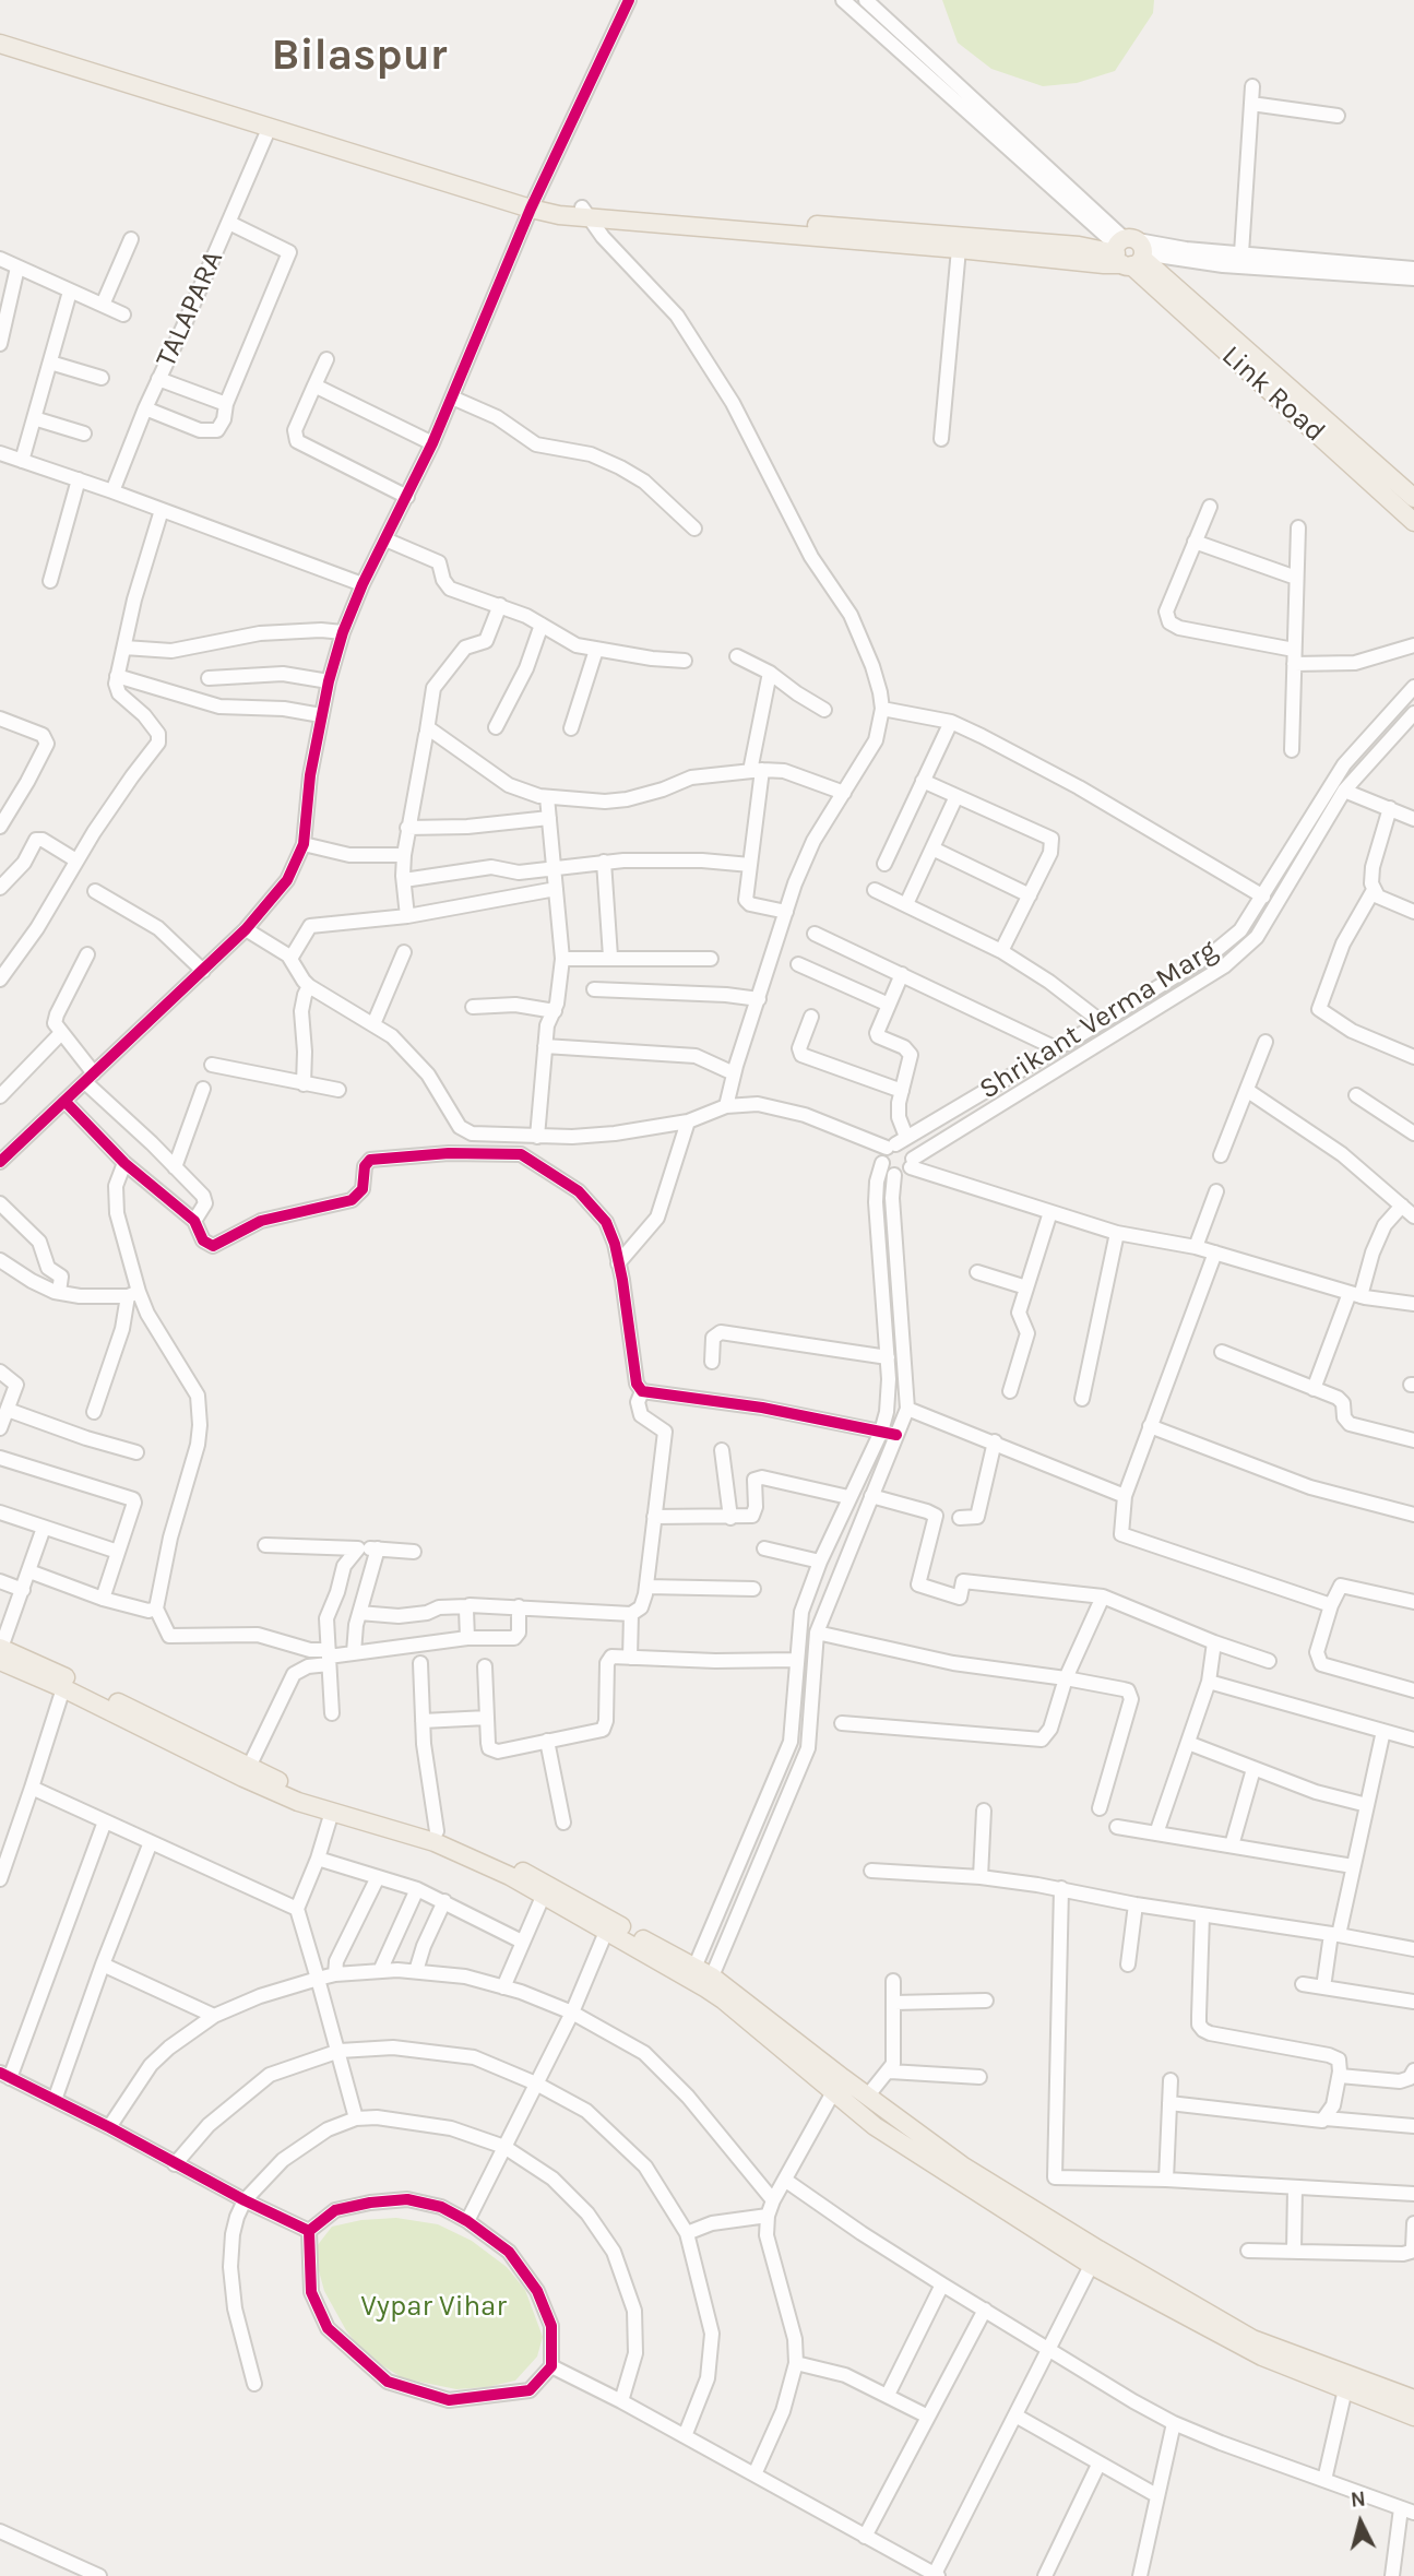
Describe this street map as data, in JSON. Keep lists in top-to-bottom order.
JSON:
{
  "streets": {
    "main road": ["Link Road"],
    "street": ["TALAPARA", "Shrikant Verma Marg"]
  },
  "districts": ["Bilaspur"],
  "parks": ["Vypar Vihar"],
  "north": "top"
}
